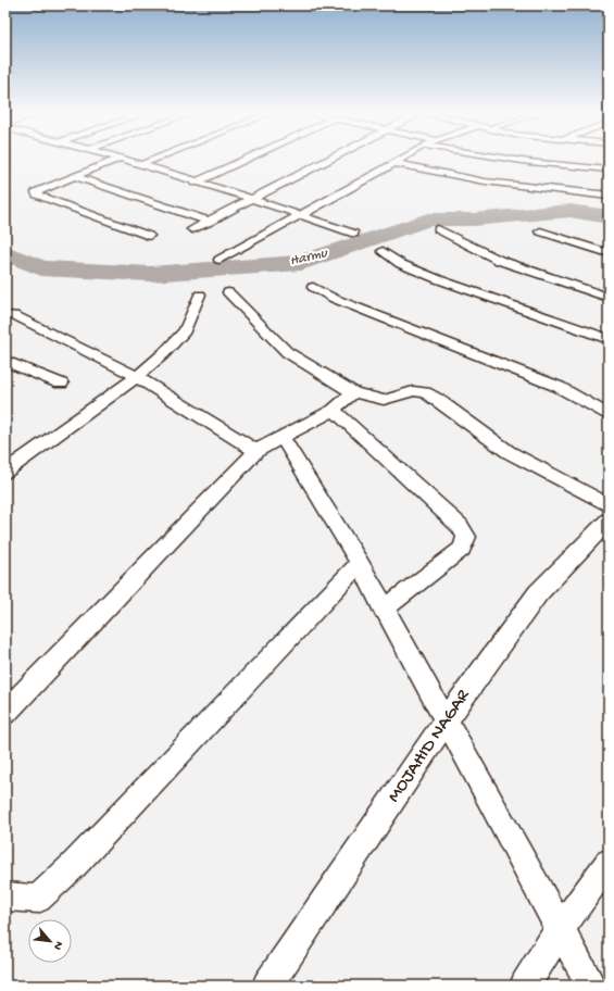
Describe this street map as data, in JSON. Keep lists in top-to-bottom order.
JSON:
{
  "streets": {
    "street": ["MOJAHID NAGAR"]
  },
  "water": ["Harmu"],
  "north": "bottom right"
}
